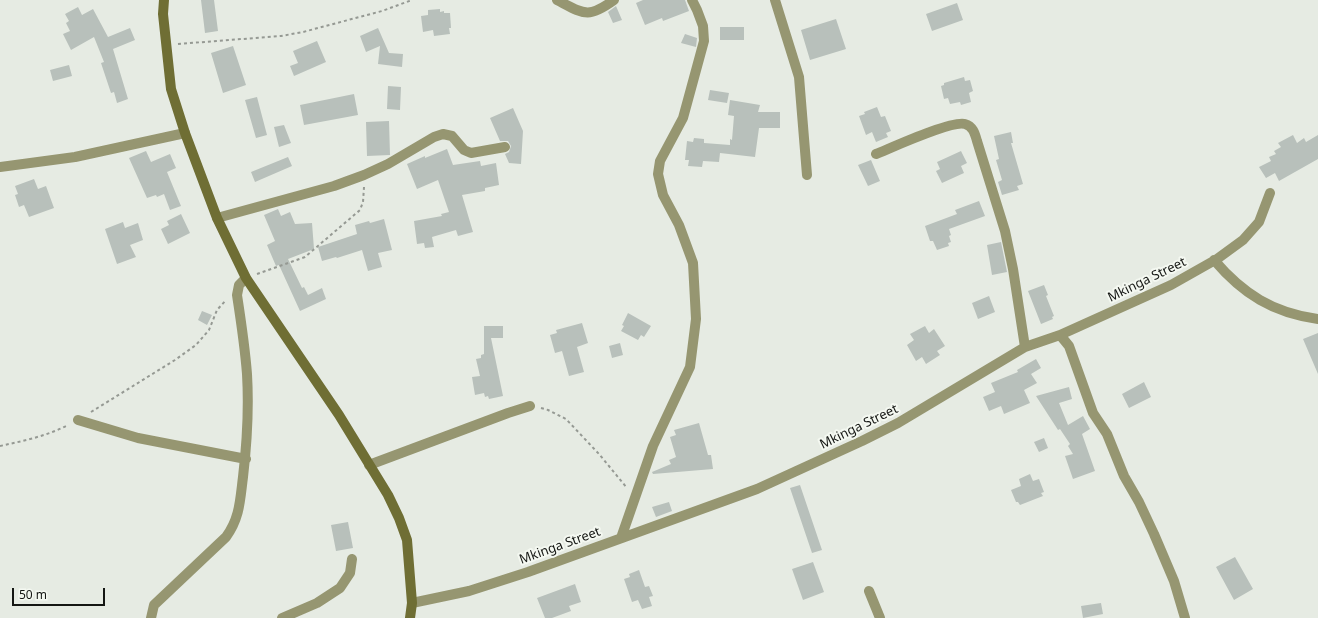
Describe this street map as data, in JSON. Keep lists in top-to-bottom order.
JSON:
{
  "streets": {
    "street": ["Mkinga Street"]
  },
  "scale_bar": "50 m"
}
